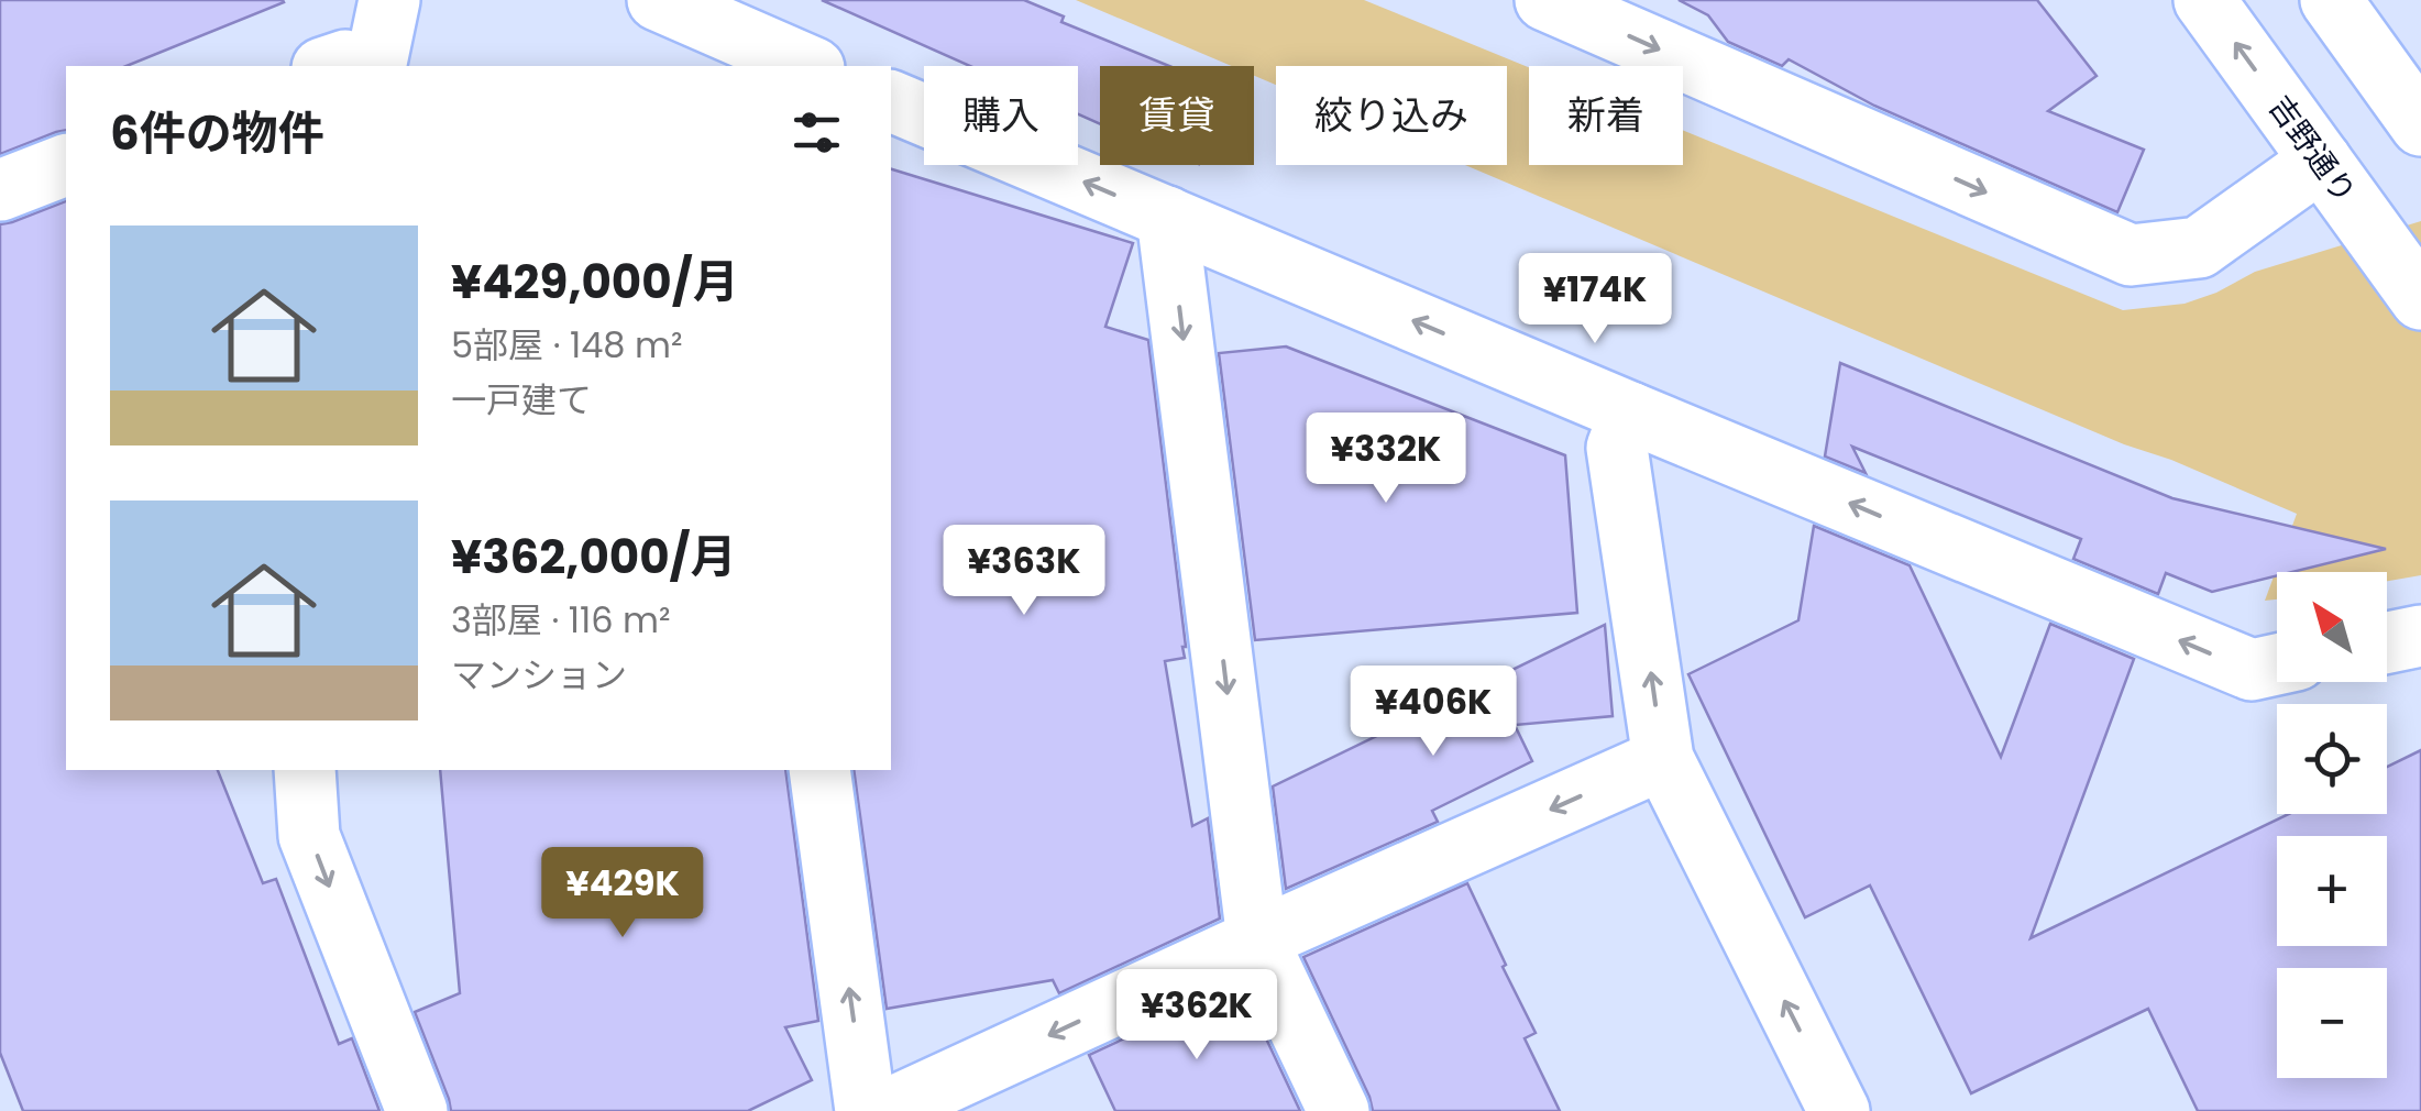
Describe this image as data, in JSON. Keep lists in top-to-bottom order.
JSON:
{
  "streets": {
    "street": ["吉野通り"]
  },
  "north": "top left",
  "page": {
    "chip": [
      "購入",
      "賃貸",
      "絞り込み",
      "新着"
    ],
    "heading": "6件の物件",
    "list": [
      {
        "name": "¥429,000/月",
        "note": "5部屋 · 148 m² · 一戸建て"
      },
      {
        "name": "¥362,000/月",
        "note": "3部屋 · 116 m² · マンション"
      }
    ],
    "price": [
      "¥174K",
      "¥332K",
      "¥363K",
      "¥406K",
      "¥429K",
      "¥362K"
    ],
    "map_buttons": ["+", "−"]
  }
}
